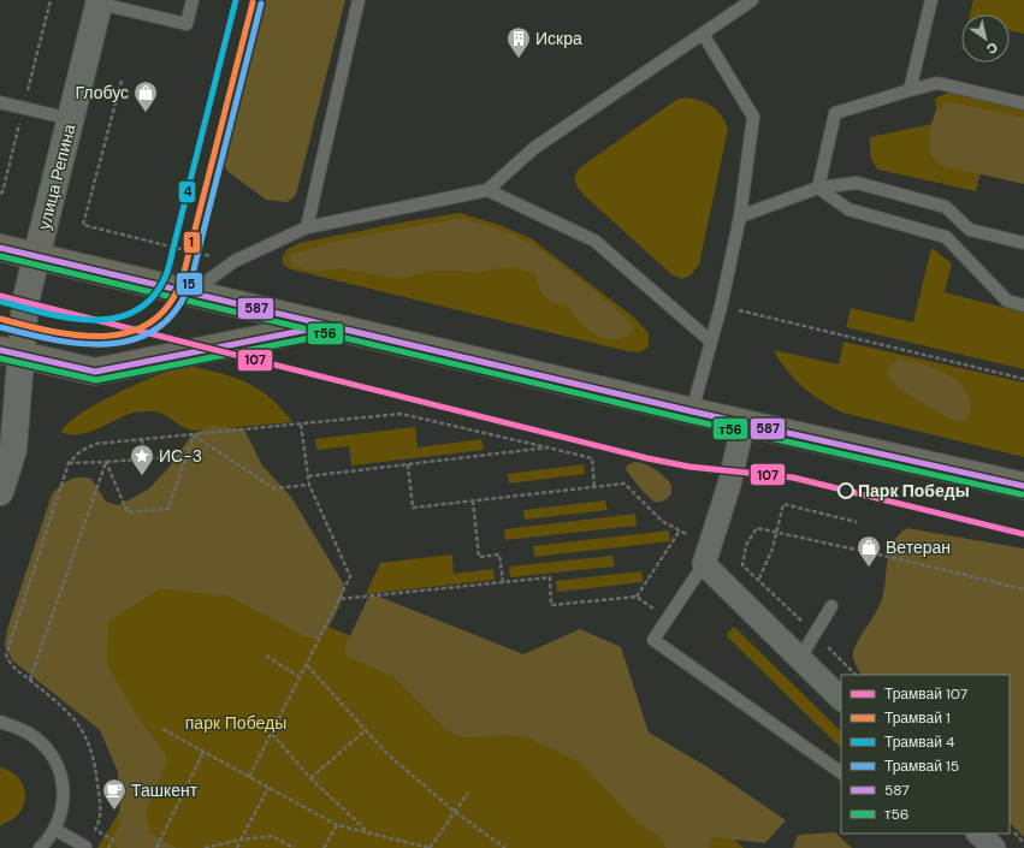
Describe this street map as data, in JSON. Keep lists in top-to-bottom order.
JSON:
{
  "streets": {
    "street": ["улица Репина"]
  },
  "parks": ["парк Победы"],
  "places": {
    "building": ["Искра"],
    "shop": ["Глобус", "Ветеран"],
    "place": ["ИС-3"],
    "other": ["Парк Победы"],
    "cafe": ["Ташкент"]
  },
  "lines": [
    "tram line 4",
    "tram line 1",
    "tram line 15",
    "transit line 587",
    "transit line т56",
    "tram line 107"
  ],
  "legend": [
    "Трамвай 107",
    "Трамвай 1",
    "Трамвай 4",
    "Трамвай 15",
    "587",
    "т56"
  ],
  "north": "bottom right"
}
